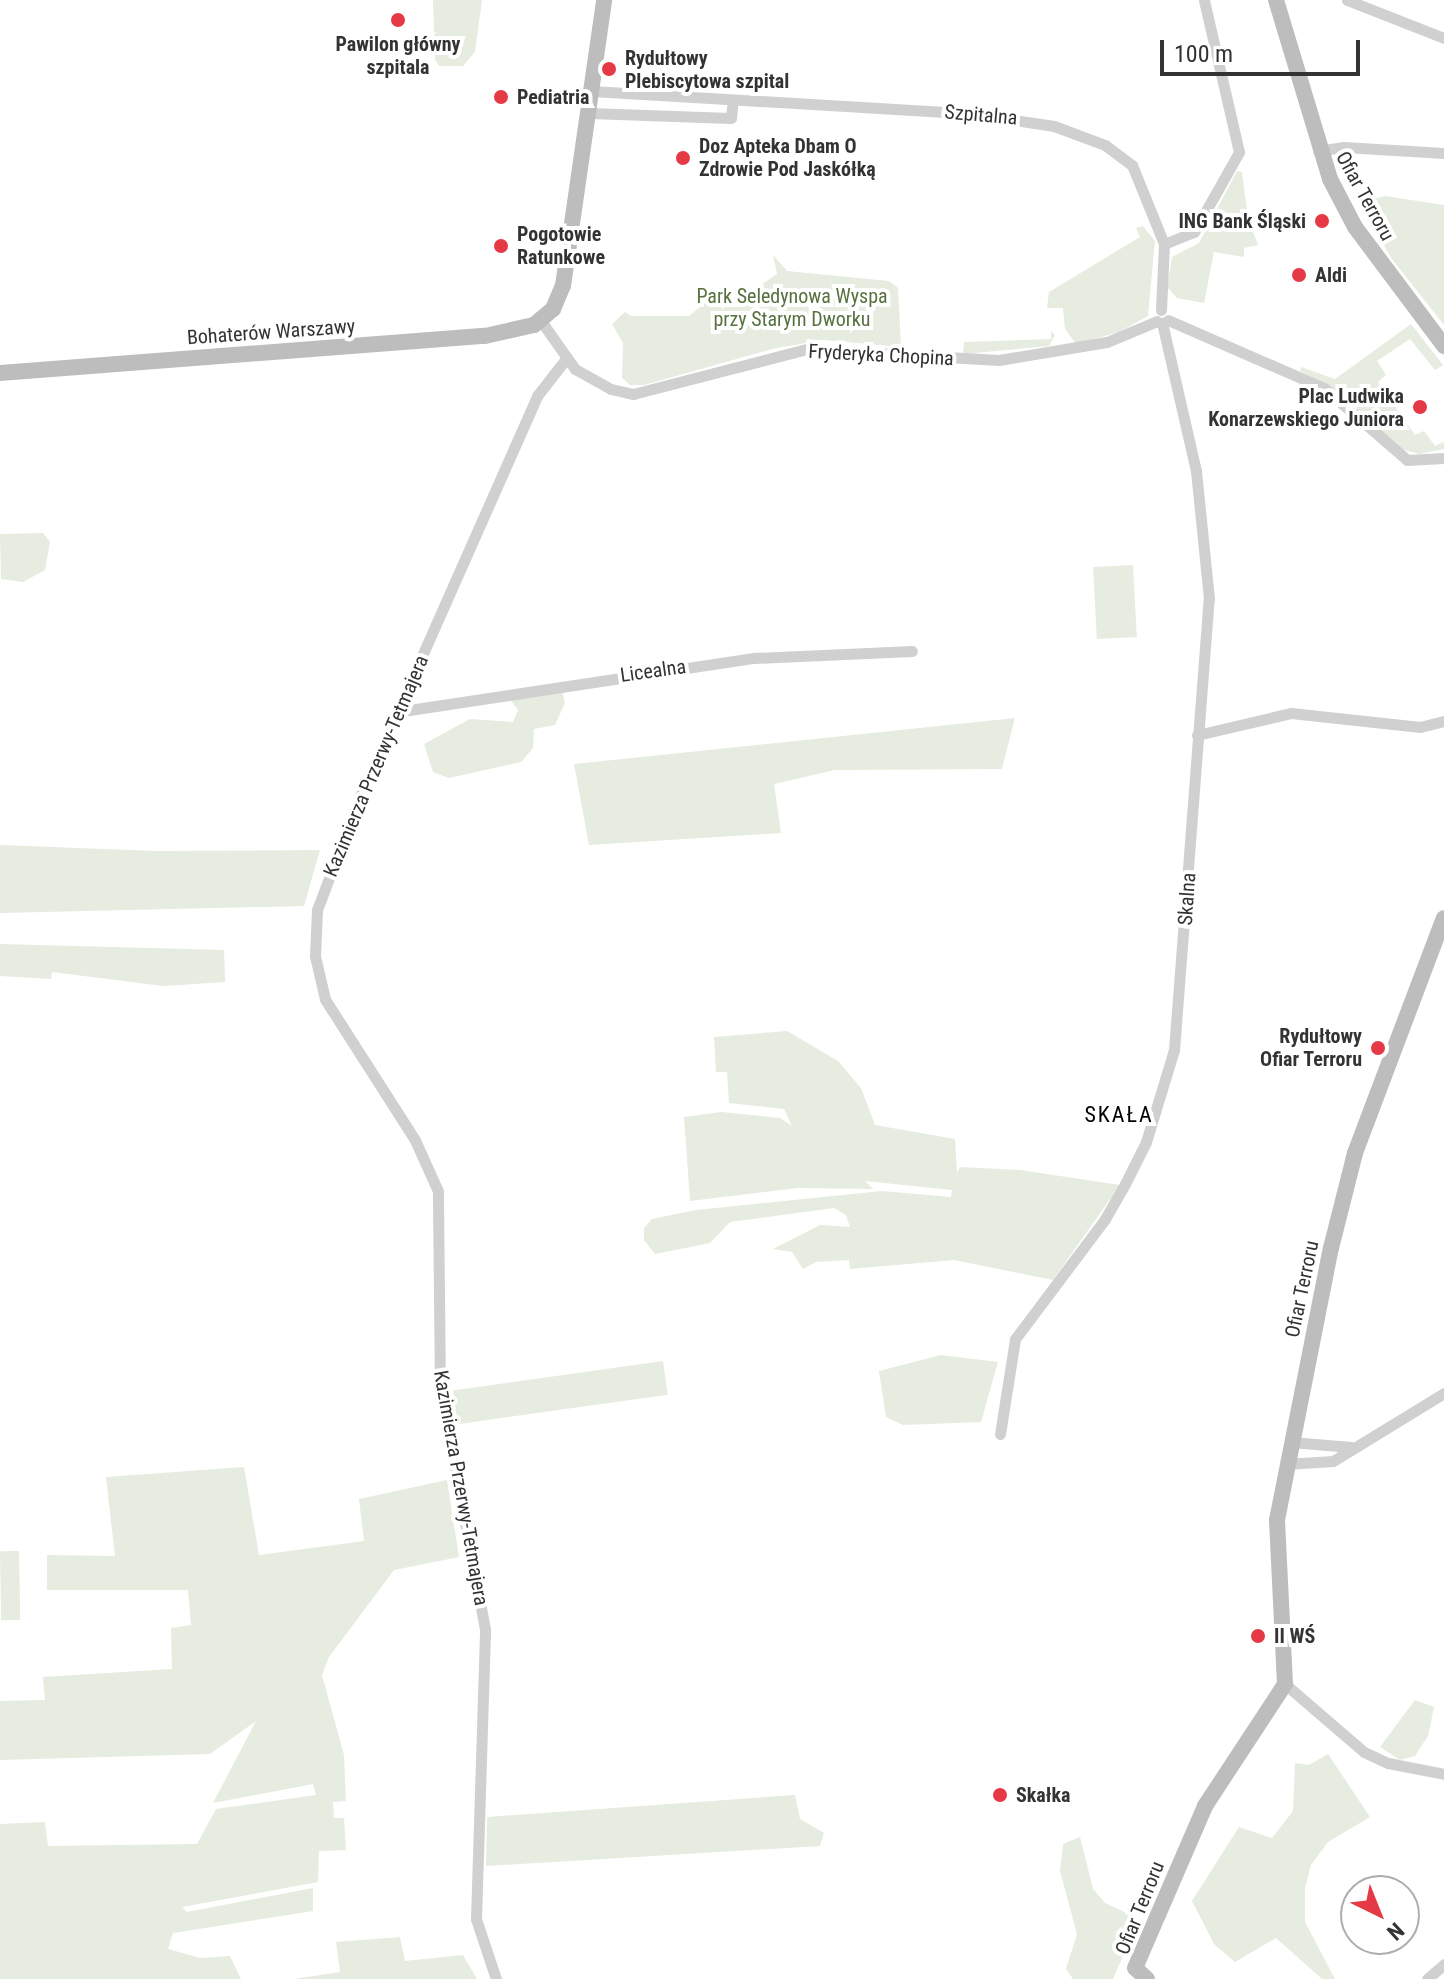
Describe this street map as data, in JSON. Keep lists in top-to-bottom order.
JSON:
{
  "streets": {
    "street": [
      "Szpitalna",
      "Ofiar Terroru",
      "Bohaterów Warszawy",
      "Fryderyka Chopina",
      "Licealna",
      "Kazimierza Przerwy-Tetmajera",
      "Skalna"
    ]
  },
  "crossings": [
    ["Szpitalna", "Fryderyka Chopina"],
    ["Szpitalna", "Skalna"],
    ["Bohaterów Warszawy", "Fryderyka Chopina"],
    ["Fryderyka Chopina", "Kazimierza Przerwy-Tetmajera"],
    ["Fryderyka Chopina", "Skalna"],
    ["Licealna", "Kazimierza Przerwy-Tetmajera"]
  ],
  "districts": ["SKAŁA"],
  "parks": ["Park Seledynowa Wyspa przy Starym Dworku"],
  "places": [
    "Pawilon główny szpitala",
    "Rydułtowy Plebiscytowa szpital",
    "Pediatria",
    "Doz Apteka Dbam O Zdrowie Pod Jaskółką",
    "ING Bank Śląski",
    "Pogotowie Ratunkowe",
    "Aldi",
    "Plac Ludwika Konarzewskiego Juniora",
    "Rydułtowy Ofiar Terroru",
    "II WŚ",
    "Skałka"
  ],
  "scale_bar": "100 m",
  "north": "bottom right"
}
